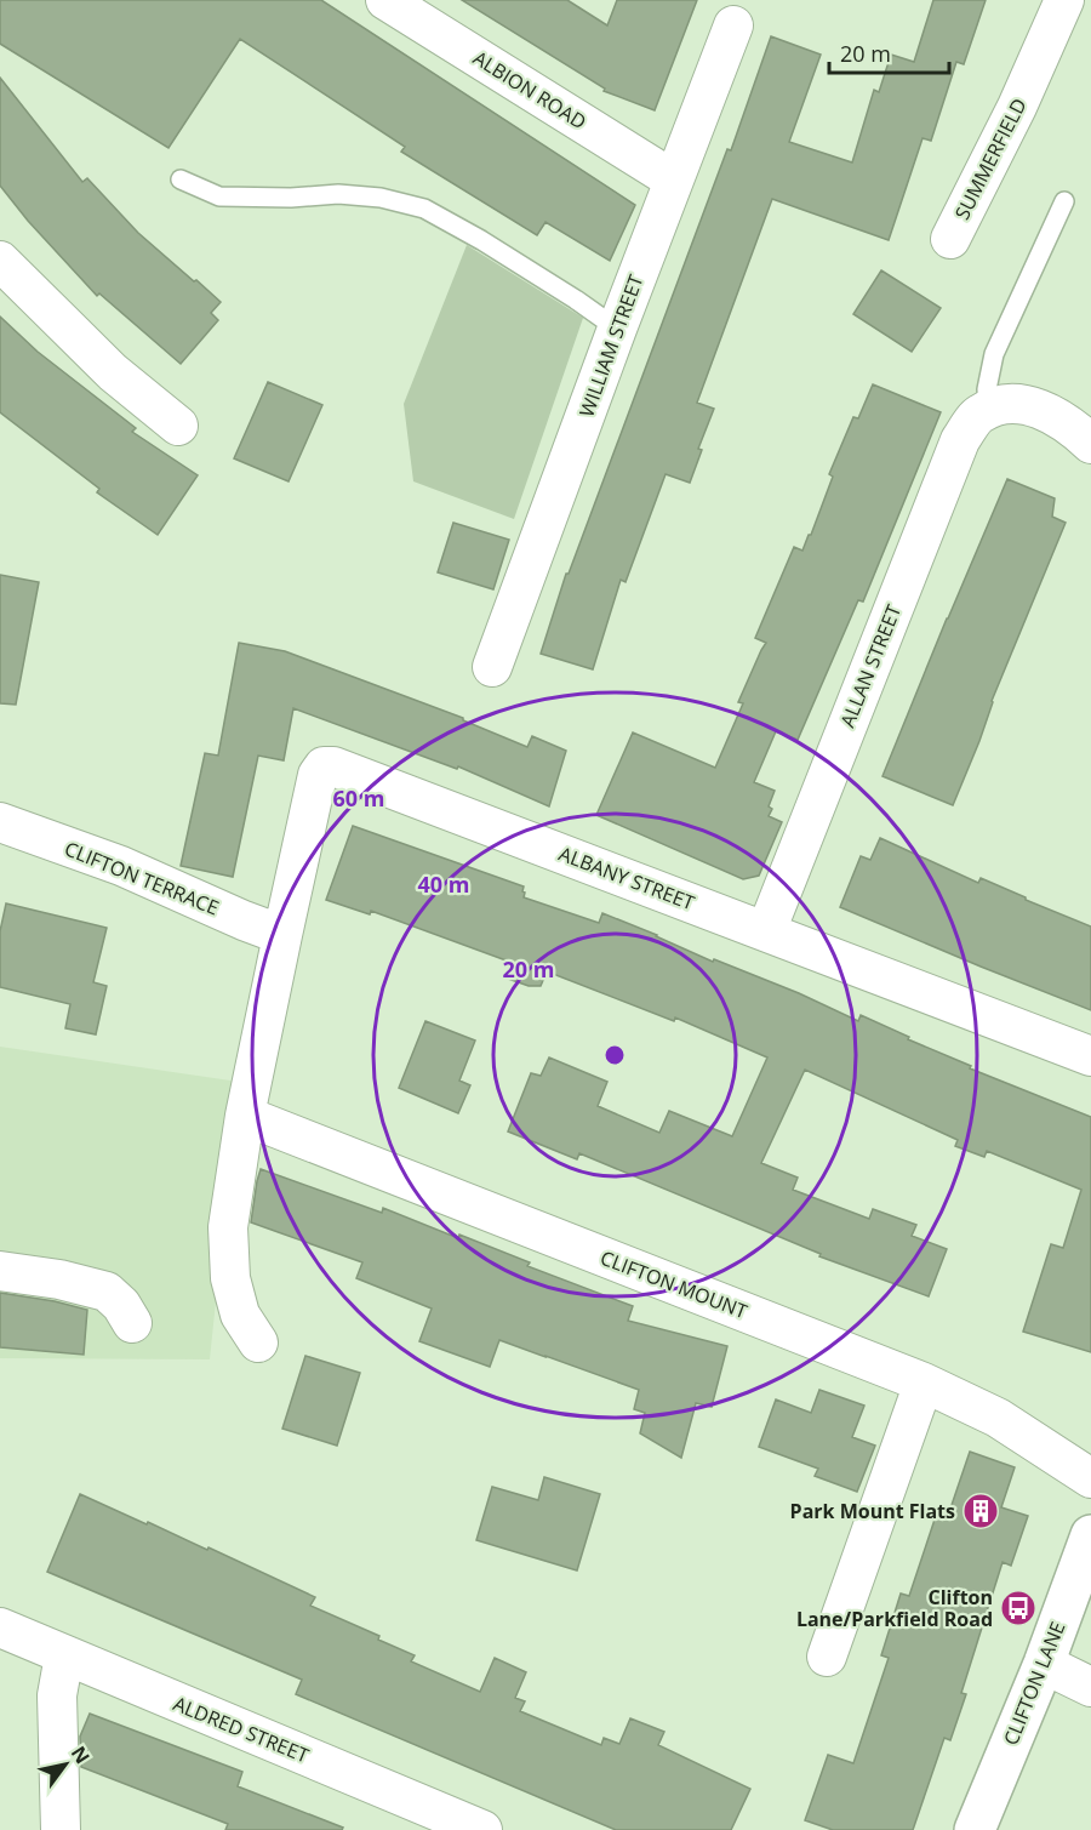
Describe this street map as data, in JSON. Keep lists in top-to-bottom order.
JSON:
{
  "streets": {
    "main road": ["CLIFTON LANE"],
    "street": [
      "ALBION ROAD",
      "SUMMERFIELD",
      "WILLIAM STREET",
      "ALLAN STREET",
      "CLIFTON TERRACE",
      "ALBANY STREET",
      "CLIFTON MOUNT",
      "ALDRED STREET"
    ]
  },
  "crossings": [
    ["ALBION ROAD", "WILLIAM STREET"],
    ["ALLAN STREET", "ALBANY STREET"],
    ["CLIFTON TERRACE", "ALBANY STREET"]
  ],
  "places": {
    "building": ["Park Mount Flats"],
    "bus stop": ["Clifton Lane/Parkfield Road"]
  },
  "scale_bar": "20 m",
  "north": "top right",
  "rings": ["60 m", "40 m", "20 m"]
}
